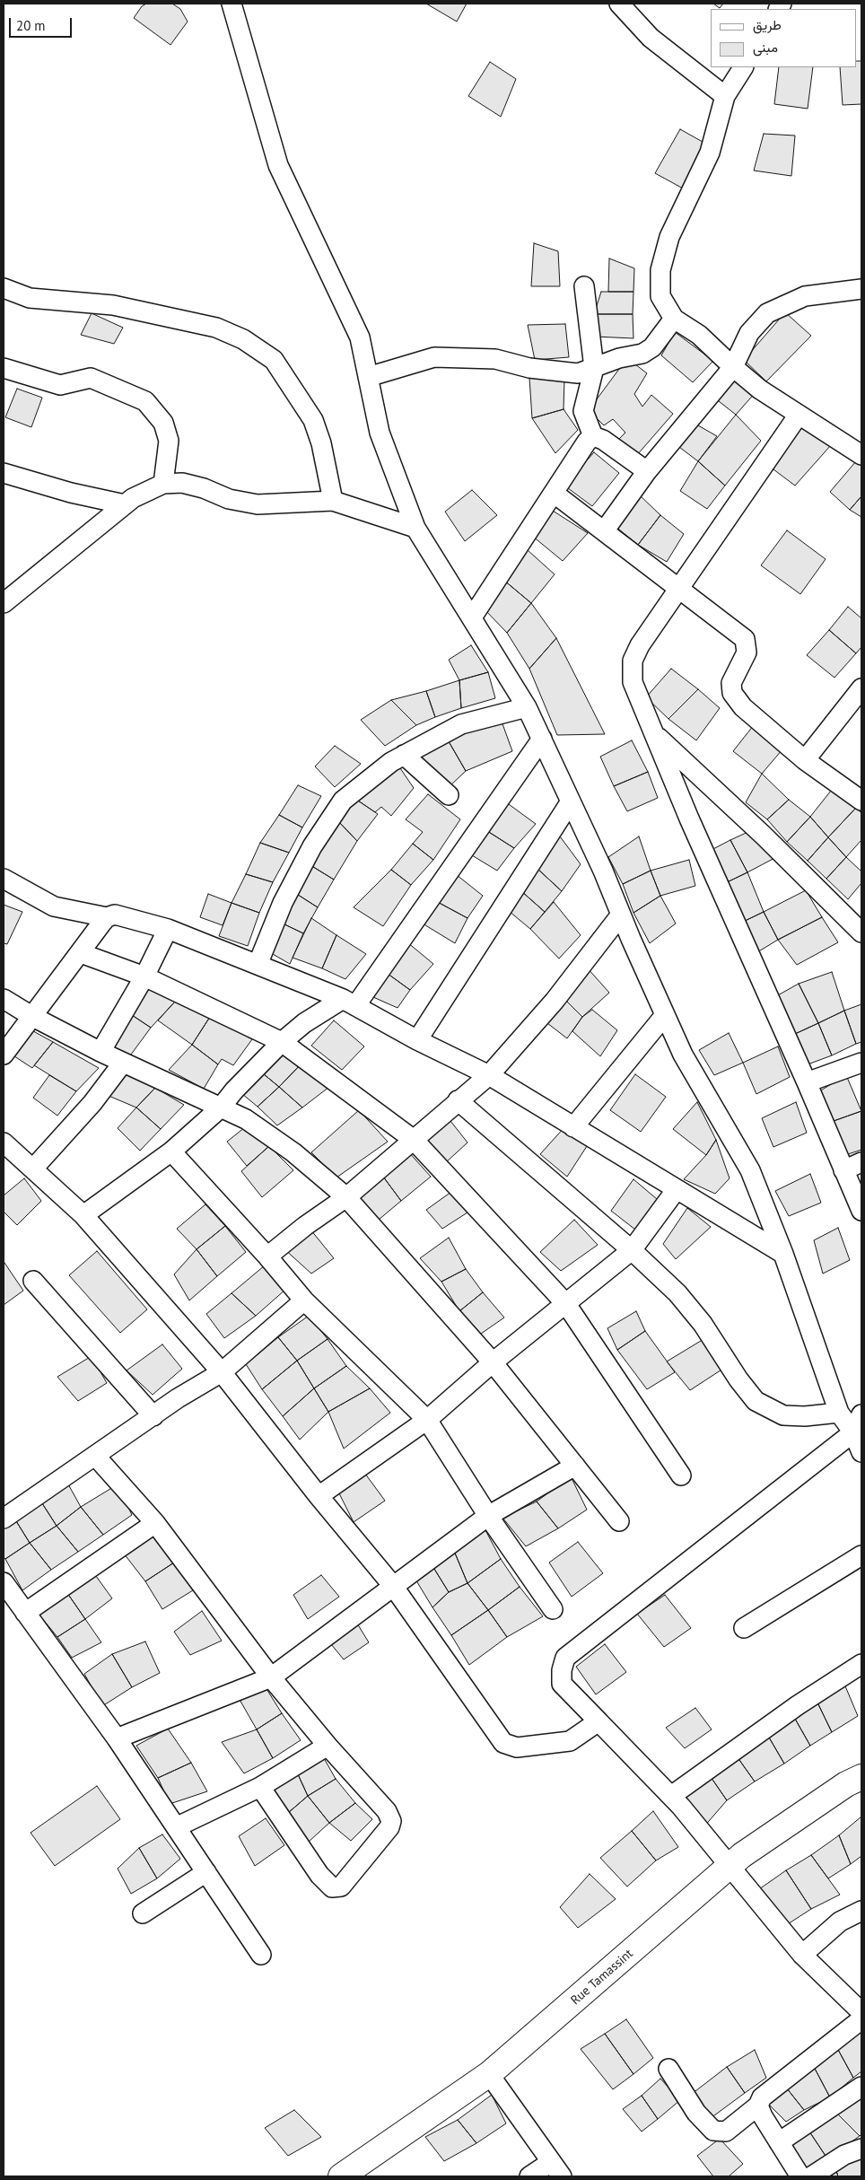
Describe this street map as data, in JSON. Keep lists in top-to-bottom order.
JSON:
{
  "streets": {
    "main road": ["Rue Tamassint"]
  },
  "legend": ["طريق", "مبنى"],
  "scale_bar": "20 m"
}
